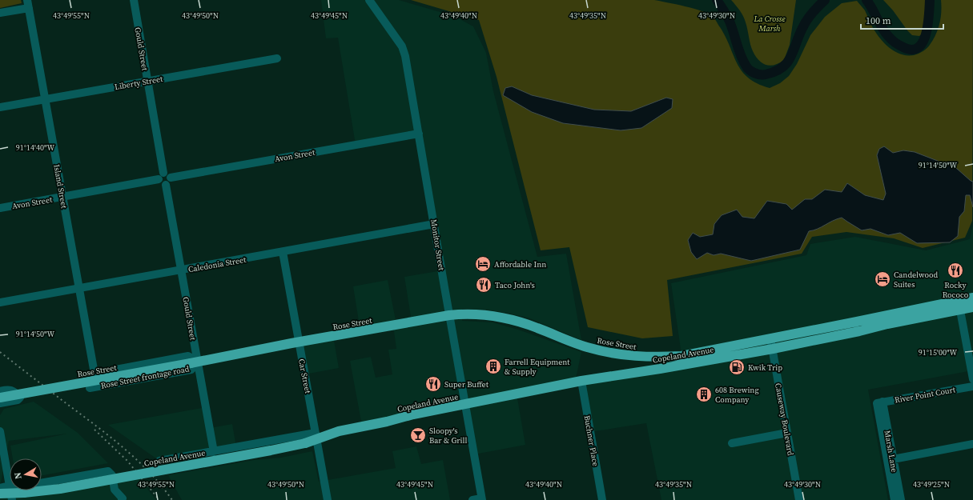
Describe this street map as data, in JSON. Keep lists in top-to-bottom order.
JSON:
{
  "streets": {
    "highway": ["Rose Street", "Copeland Avenue"],
    "street": [
      "Gould Street",
      "Liberty Street",
      "Avon Street",
      "Island Street",
      "Monitor Street",
      "Caledonia Street",
      "Car Street",
      "Rose Street frontage road",
      "River Point Court",
      "Causeway Boulevard",
      "Buchner Place",
      "Marsh Lane"
    ]
  },
  "crossings": [
    ["Gould Street", "Liberty Street"],
    ["Gould Street", "Avon Street"],
    ["Gould Street", "Island Street"],
    ["Gould Street", "Caledonia Street"],
    ["Gould Street", "Rose Street"],
    ["Gould Street", "Rose Street frontage road"],
    ["Liberty Street", "Island Street"],
    ["Avon Street", "Island Street"],
    ["Avon Street", "Monitor Street"],
    ["Island Street", "Caledonia Street"],
    ["Island Street", "Rose Street"],
    ["Island Street", "Rose Street frontage road"],
    ["Monitor Street", "Caledonia Street"],
    ["Monitor Street", "Rose Street"],
    ["Monitor Street", "Copeland Avenue"],
    ["Caledonia Street", "Car Street"],
    ["Rose Street", "Copeland Avenue"],
    ["Rose Street", "Car Street"],
    ["Rose Street", "Rose Street frontage road"],
    ["Copeland Avenue", "Car Street"],
    ["Copeland Avenue", "Causeway Boulevard"],
    ["Copeland Avenue", "Buchner Place"],
    ["River Point Court", "Marsh Lane"]
  ],
  "parks": ["La Crosse Marsh"],
  "places": {
    "hotel": ["Affordable Inn", "Candelwood Suites"],
    "restaurant": ["Rocky Rococo", "Taco John's", "Super Buffet"],
    "building": ["Farrell Equipment & Supply", "608 Brewing Company"],
    "fuel station": ["Kwik Trip"],
    "bar": ["Sloopy's Bar & Grill"]
  },
  "scale_bar": "100 m",
  "north": "left",
  "coordinates": [
    "43°49'40\"N",
    "43°49'35\"N",
    "43°49'55\"N",
    "43°49'50\"N",
    "43°49'45\"N",
    "43°49'30\"N",
    "91°14'40\"W",
    "91°14'50\"W",
    "91°15'00\"W",
    "43°49'25\"N"
  ]
}
